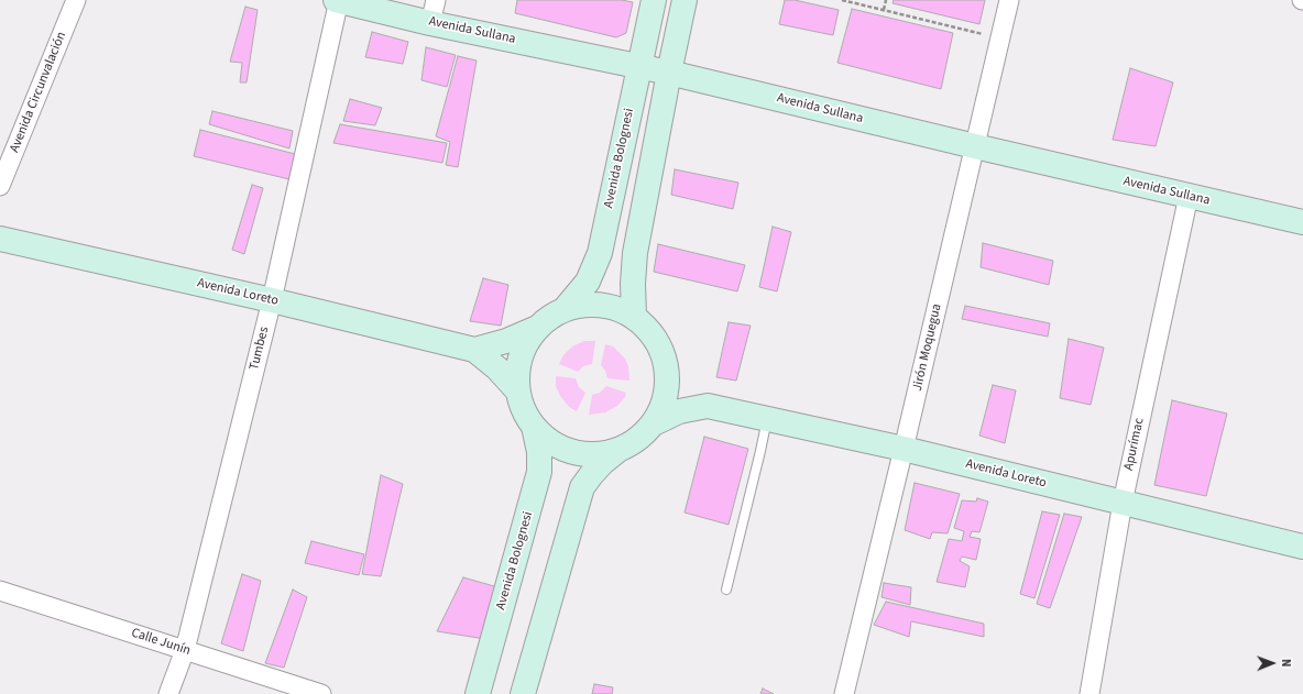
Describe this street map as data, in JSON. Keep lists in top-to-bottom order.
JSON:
{
  "streets": {
    "main road": ["Avenida Sullana", "Avenida Bolognesi", "Avenida Loreto"],
    "street": [
      "Avenida Circunvalación",
      "Jirón Moquegua",
      "Tumbes",
      "Apurímac",
      "Calle Junín"
    ]
  },
  "crossings": [
    ["Avenida Sullana", "Avenida Bolognesi"],
    ["Avenida Sullana", "Jirón Moquegua"],
    ["Avenida Sullana", "Tumbes"],
    ["Avenida Sullana", "Apurímac"],
    ["Avenida Bolognesi", "Avenida Loreto"],
    ["Avenida Loreto", "Jirón Moquegua"],
    ["Avenida Loreto", "Tumbes"],
    ["Avenida Loreto", "Apurímac"],
    ["Tumbes", "Calle Junín"]
  ],
  "north": "right"
}
